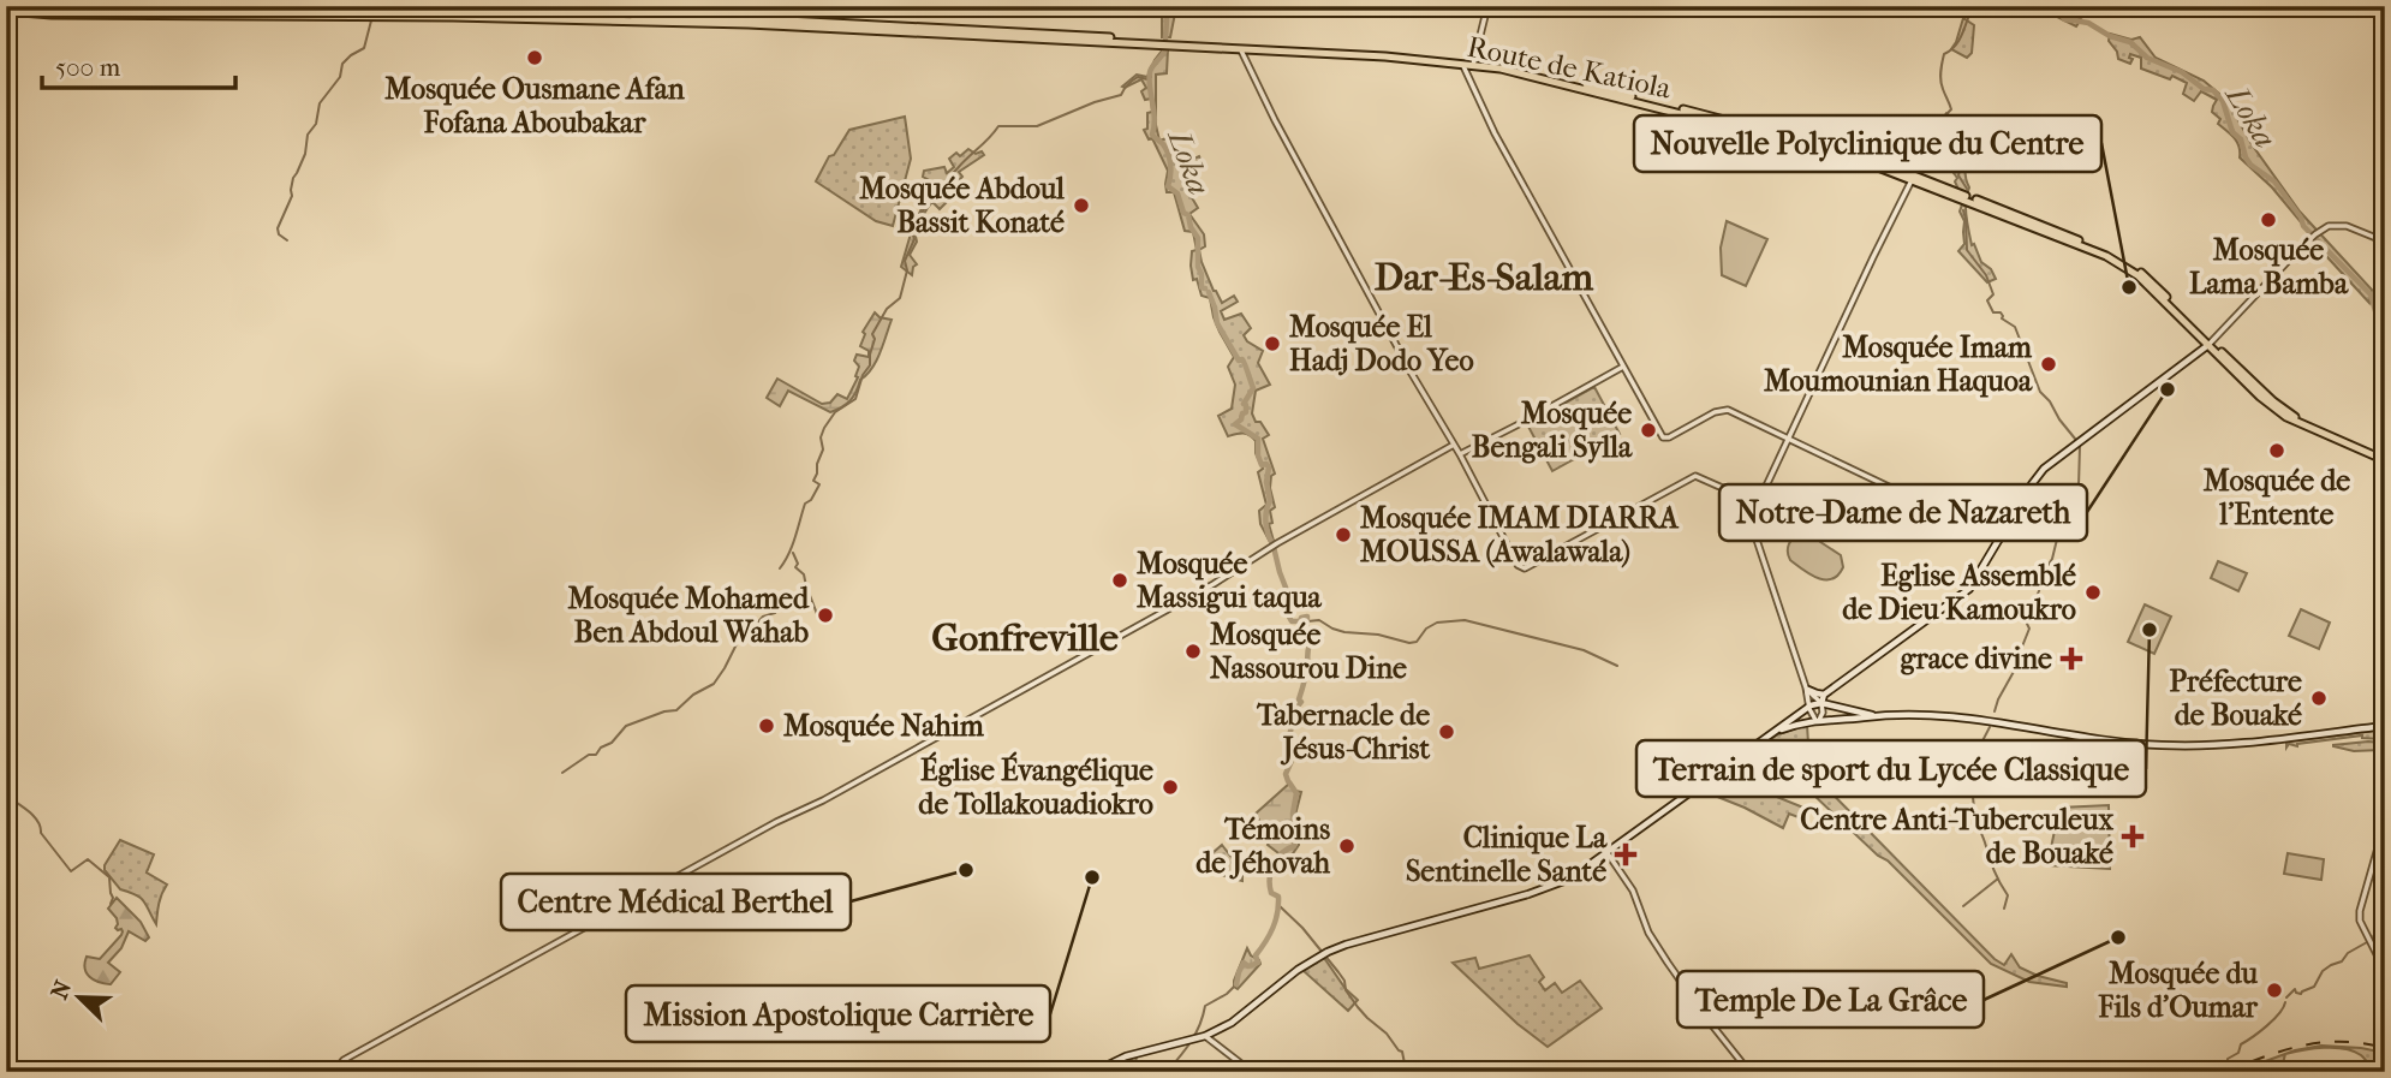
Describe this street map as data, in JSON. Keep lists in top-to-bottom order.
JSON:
{
  "streets": {
    "highway": ["Route de Katiola"]
  },
  "districts": ["Dar-Es-Salam", "Gonfreville"],
  "water": ["Loka"],
  "places": {
    "other": [
      "Mosquée Ousmane Afan Fofana Aboubakar",
      "Mosquée Abdoul Bassit Konaté",
      "Mosquée Lama Bamba",
      "Nouvelle Polyclinique du Centre",
      "Mosquée El Hadj Dodo Yeo",
      "Mosquée Imam Moumounian Haquoa",
      "Notre-Dame de Nazareth",
      "Mosquée Bengali Sylla",
      "Mosquée de l'Entente",
      "Mosquée IMAM DIARRA MOUSSA (Awalawala)",
      "Mosquée Massigui taqua",
      "Eglise Assemblé de Dieu Kamoukro",
      "Mosquée Mohamed Ben Abdoul Wahab",
      "Terrain de sport du Lycée Classique",
      "Mosquée Nassourou Dine",
      "Préfecture de Bouaké",
      "Mosquée Nahim",
      "Tabernacle de Jésus-Christ",
      "Église Évangélique de Tollakouadiokro",
      "Témoins de Jéhovah",
      "Centre Médical Berthel",
      "Mission Apostolique Carrière",
      "Temple De La Grâce",
      "Mosquée du Fils d'Oumar"
    ],
    "health": ["grace divine", "Centre Anti-Tuberculeux de Bouaké", "Clinique La Sentinelle Santé"]
  },
  "scale_bar": "500 m",
  "north": "top left"
}
